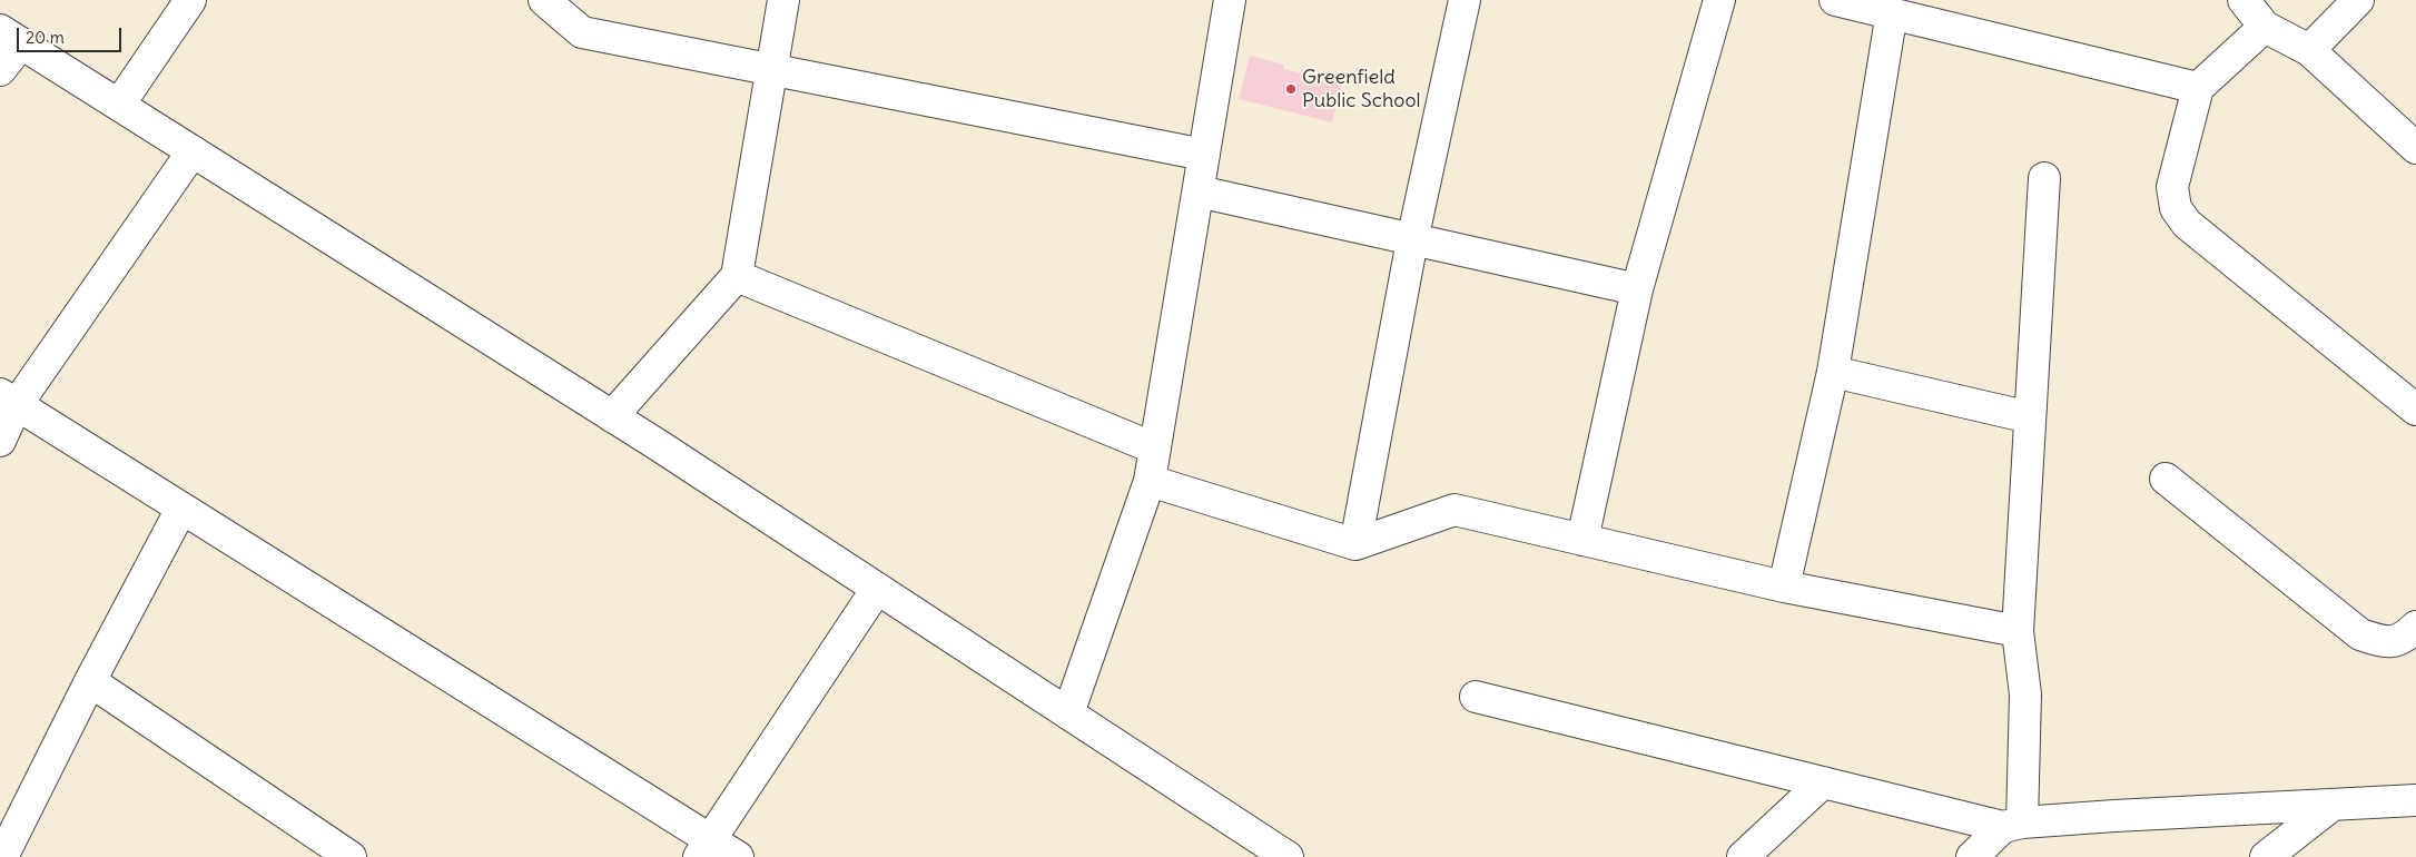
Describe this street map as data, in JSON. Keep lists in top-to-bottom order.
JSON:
{
  "places": ["Greenfield Public School"],
  "scale_bar": "20 m"
}
